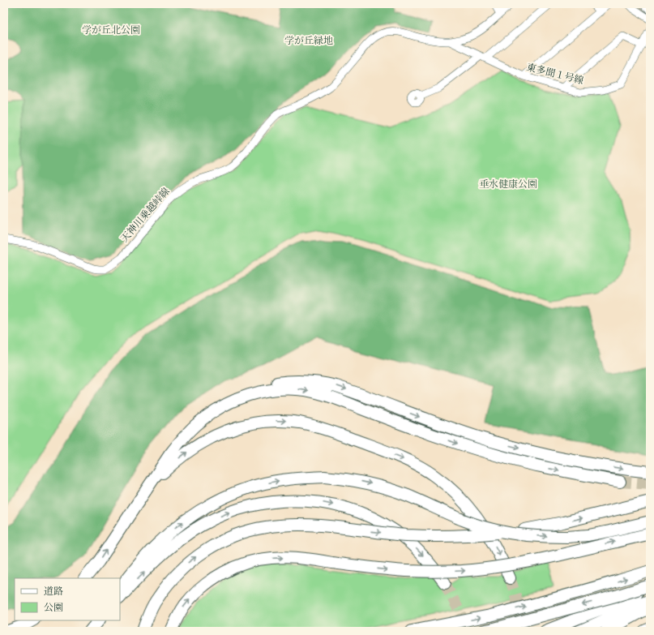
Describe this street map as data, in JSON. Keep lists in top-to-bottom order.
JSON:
{
  "streets": {
    "street": ["東多聞１号線", "天神川乗越峠線"]
  },
  "crossings": [
    ["東多聞１号線", "天神川乗越峠線"]
  ],
  "parks": ["学が丘北公園", "学が丘緑地", "垂水健康公園"],
  "legend": ["道路", "公園"]
}
